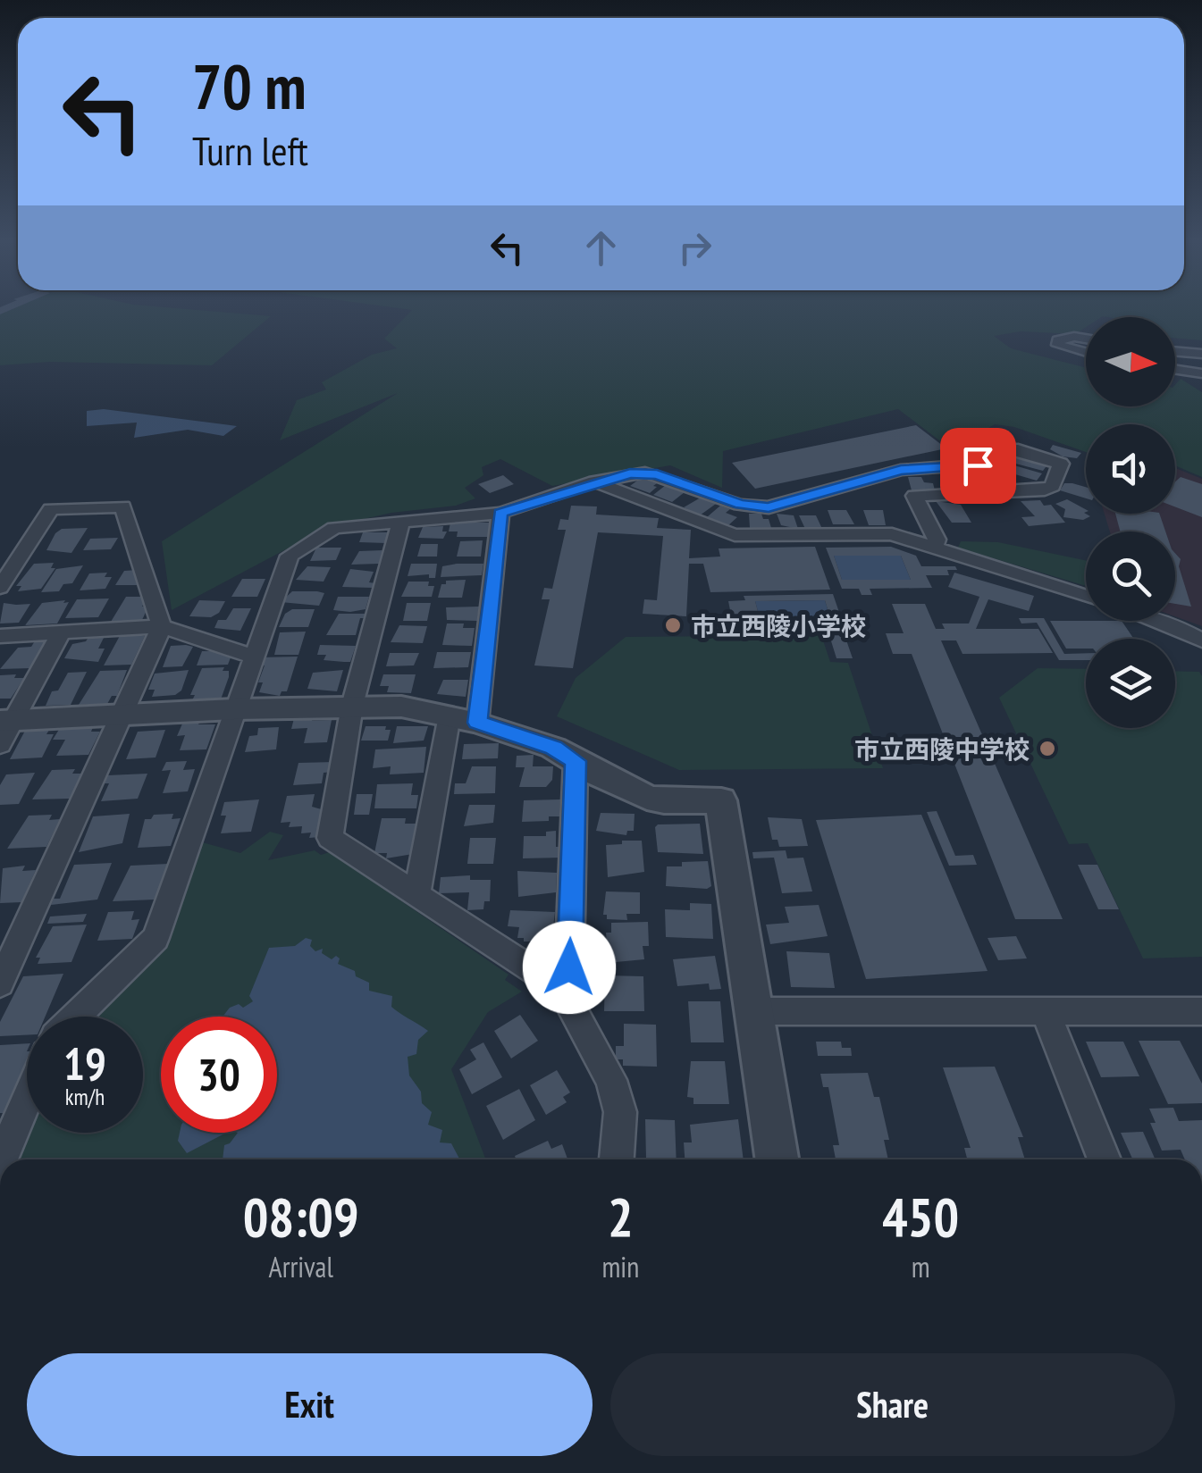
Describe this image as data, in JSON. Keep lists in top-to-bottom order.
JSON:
{
  "places": ["市立西陵小学校", "市立西陵中学校"],
  "north": "right",
  "page": {
    "turn": ["70 m", "Turn left"],
    "speed": "19 km/h",
    "limit": "30",
    "eta": [
      "08:09",
      "Arrival",
      "2",
      "min",
      "450",
      "m"
    ],
    "buttons": ["Exit", "Share"]
  }
}
